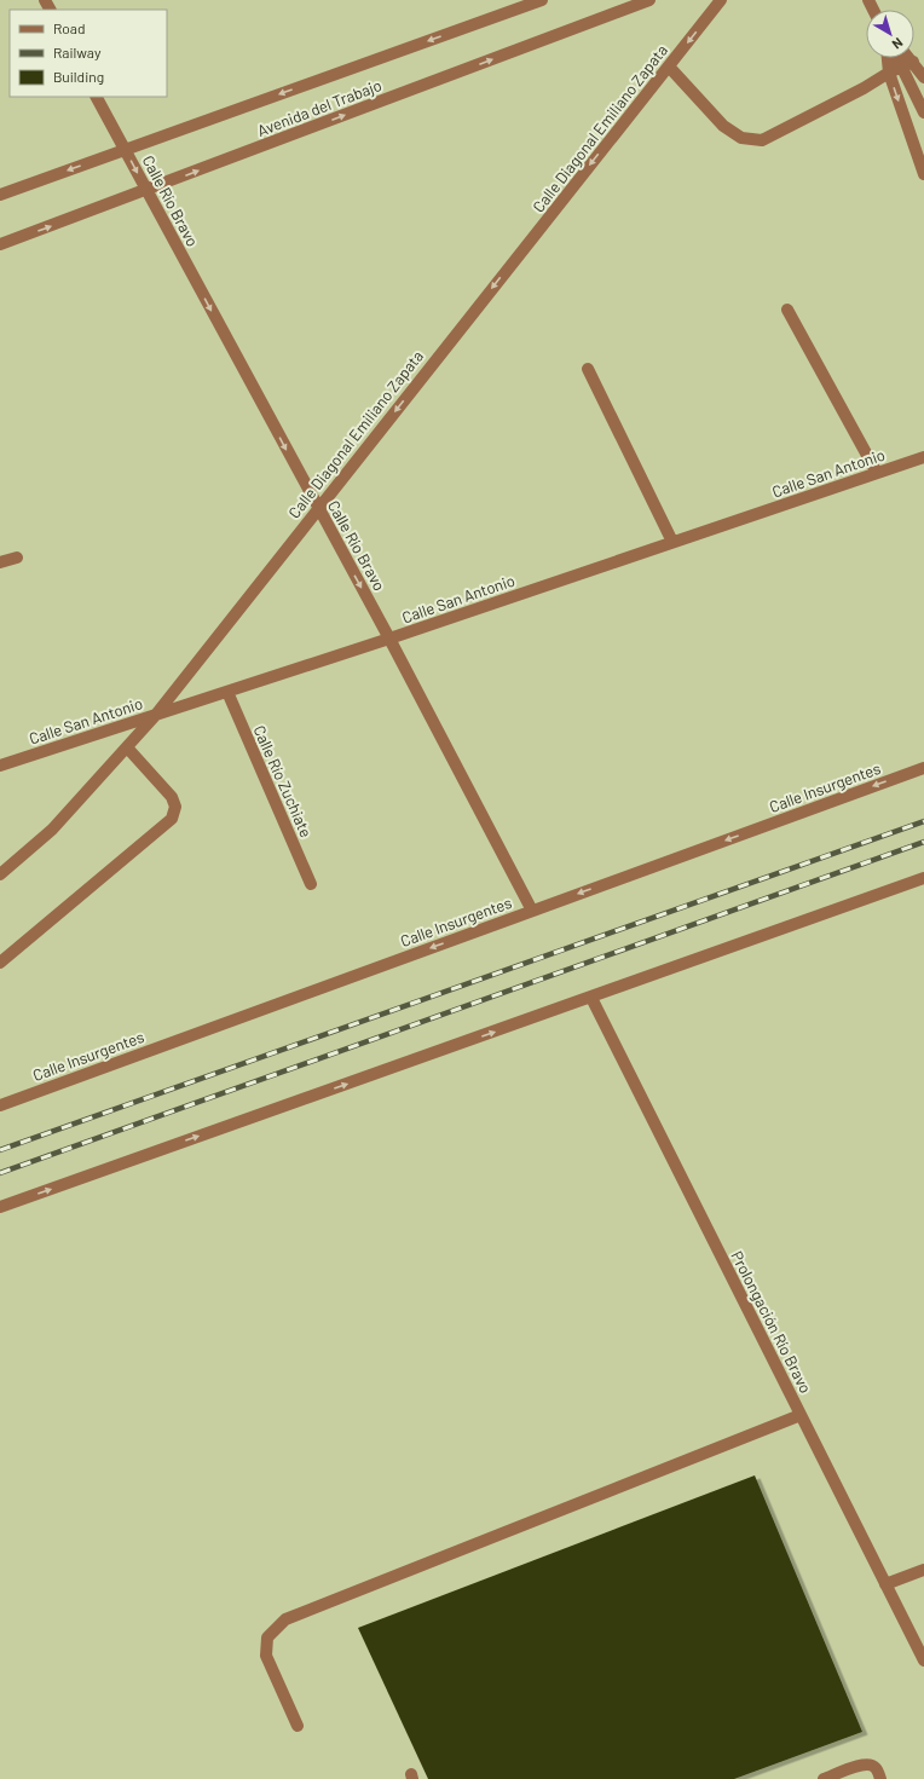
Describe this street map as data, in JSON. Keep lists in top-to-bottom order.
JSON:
{
  "streets": {
    "street": [
      "Avenida del Trabajo",
      "Calle Diagonal Emiliano Zapata",
      "Calle Río Bravo",
      "Calle San Antonio",
      "Calle Río Zuchiate",
      "Calle Insurgentes",
      "Prolongación Río Bravo"
    ]
  },
  "crossings": [
    ["Avenida del Trabajo", "Calle Río Bravo"],
    ["Calle Diagonal Emiliano Zapata", "Calle Río Bravo"],
    ["Calle Diagonal Emiliano Zapata", "Calle San Antonio"],
    ["Calle Río Bravo", "Calle San Antonio"],
    ["Calle Río Bravo", "Calle Insurgentes"],
    ["Calle San Antonio", "Calle Río Zuchiate"]
  ],
  "one_way": ["Calle Diagonal Emiliano Zapata", "Calle Río Bravo"],
  "legend": ["Road", "Railway", "Building"],
  "north": "bottom right"
}
